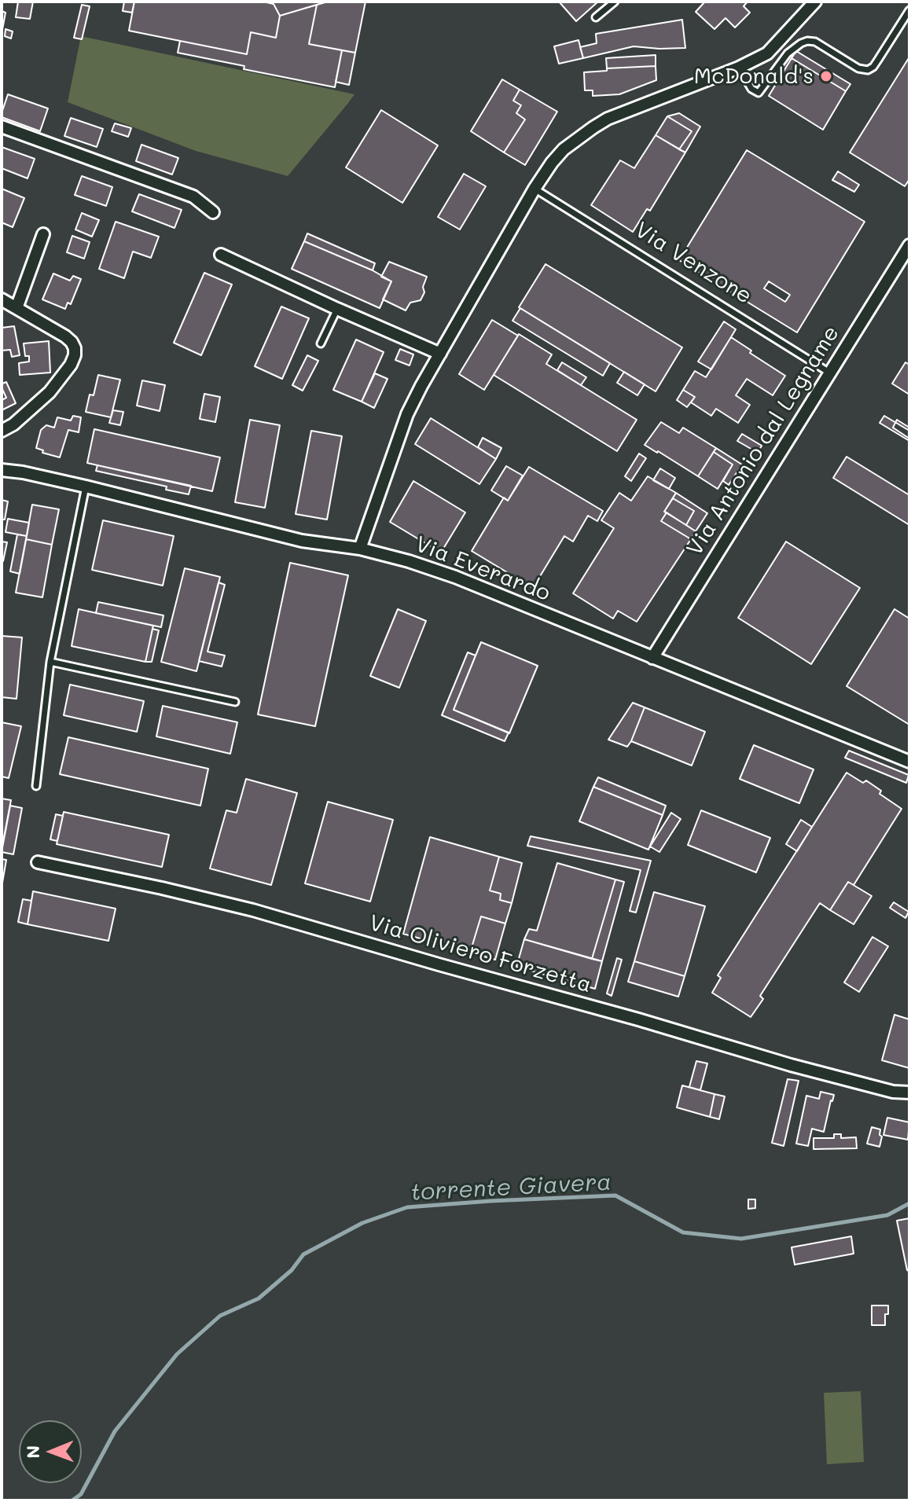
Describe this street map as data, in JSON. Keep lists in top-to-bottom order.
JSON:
{
  "streets": {
    "street": ["Via Antonio dal Legname", "Via Everardo", "Via Oliviero Forzetta"],
    "lane": ["Via Venzone"]
  },
  "crossings": [
    ["Via Venzone", "Via Antonio dal Legname"],
    ["Via Antonio dal Legname", "Via Everardo"]
  ],
  "water": ["torrente Giavera"],
  "places": ["McDonald's"],
  "north": "left"
}
